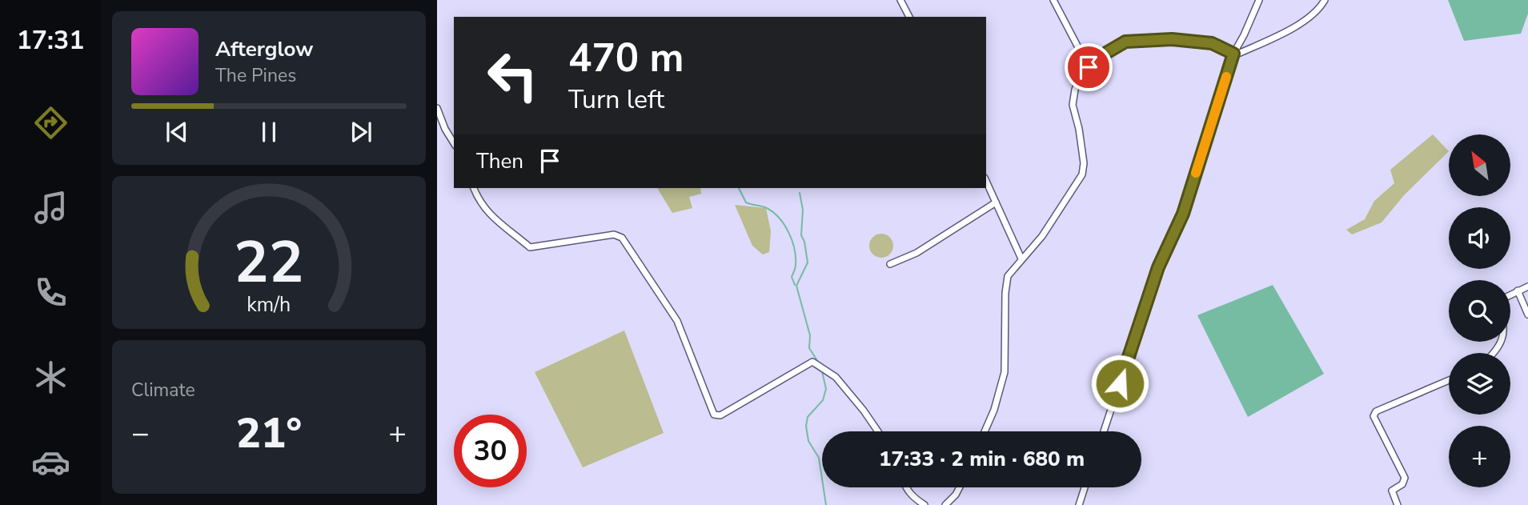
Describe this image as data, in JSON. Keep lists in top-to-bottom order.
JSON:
{
  "north": "top left",
  "page": {
    "tabs": "17:31",
    "turn": ["470 m", "Turn left"],
    "song": ["Afterglow", "The Pines"],
    "map_buttons": "+",
    "then": "Then",
    "tile": "Climate",
    "heat": ["−", "21°", "+"],
    "limit": "30",
    "trip": "17:33 · 2 min · 680 m",
    "gauge": ["22", "km/h"]
  }
}
